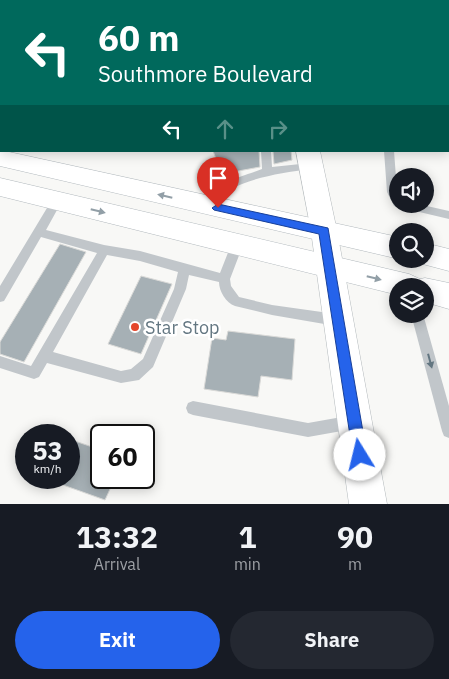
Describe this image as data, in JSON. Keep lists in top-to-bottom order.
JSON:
{
  "places": ["Star Stop"],
  "page": {
    "turn": ["60 m", "Southmore Boulevard"],
    "speed": "53 km/h",
    "limit": "60",
    "eta": [
      "13:32",
      "Arrival",
      "1",
      "min",
      "90",
      "m"
    ],
    "buttons": ["Exit", "Share"]
  }
}
